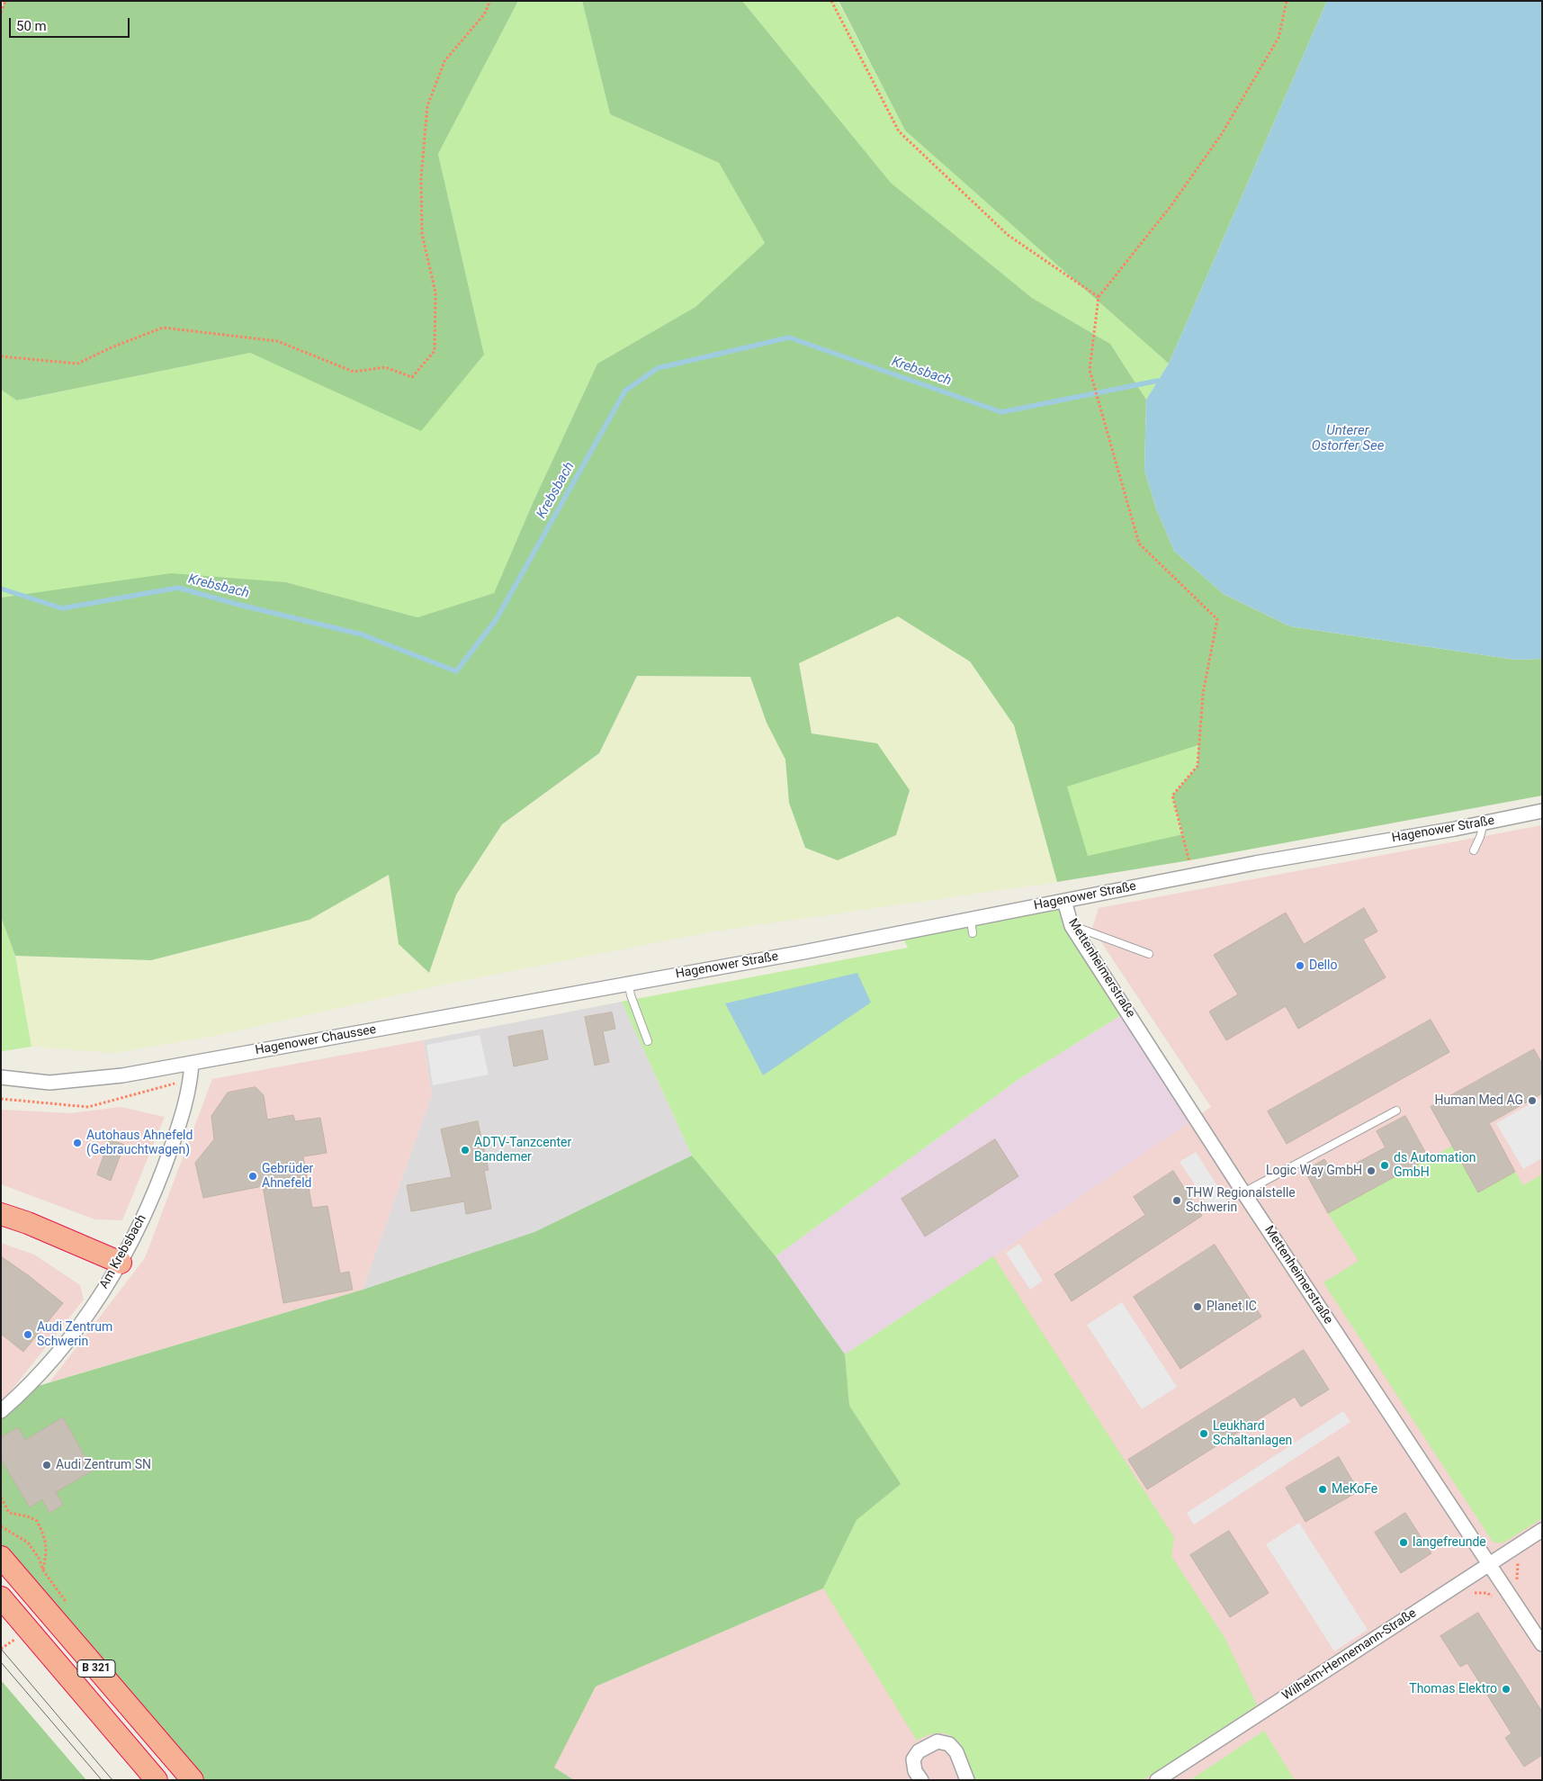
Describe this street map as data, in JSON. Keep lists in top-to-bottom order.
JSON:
{
  "streets": {
    "highway": ["B 321"],
    "street": [
      "Hagenower Straße",
      "Mettenheimerstraße",
      "Hagenower Chaussee",
      "Am Krebsbach",
      "Wilhelm-Hennemann-Straße"
    ]
  },
  "crossings": [
    ["Hagenower Straße", "Mettenheimerstraße"],
    ["Hagenower Straße", "Hagenower Chaussee"],
    ["Mettenheimerstraße", "Wilhelm-Hennemann-Straße"],
    ["Hagenower Chaussee", "Am Krebsbach"]
  ],
  "water": ["Krebsbach", "Unterer Ostorfer See"],
  "places": [
    "Dello",
    "Human Med AG",
    "Autohaus Ahnefeld (Gebrauchtwagen)",
    "ADTV-Tanzcenter Bandemer",
    "ds Automation GmbH",
    "Logic Way GmbH",
    "Gebrüder Ahnefeld",
    "THW Regionalstelle Schwerin",
    "Planet IC",
    "Audi Zentrum Schwerin",
    "Leukhard Schaltanlagen",
    "Audi Zentrum SN",
    "MeKoFe",
    "langefreunde",
    "Thomas Elektro"
  ],
  "scale_bar": "50 m"
}
